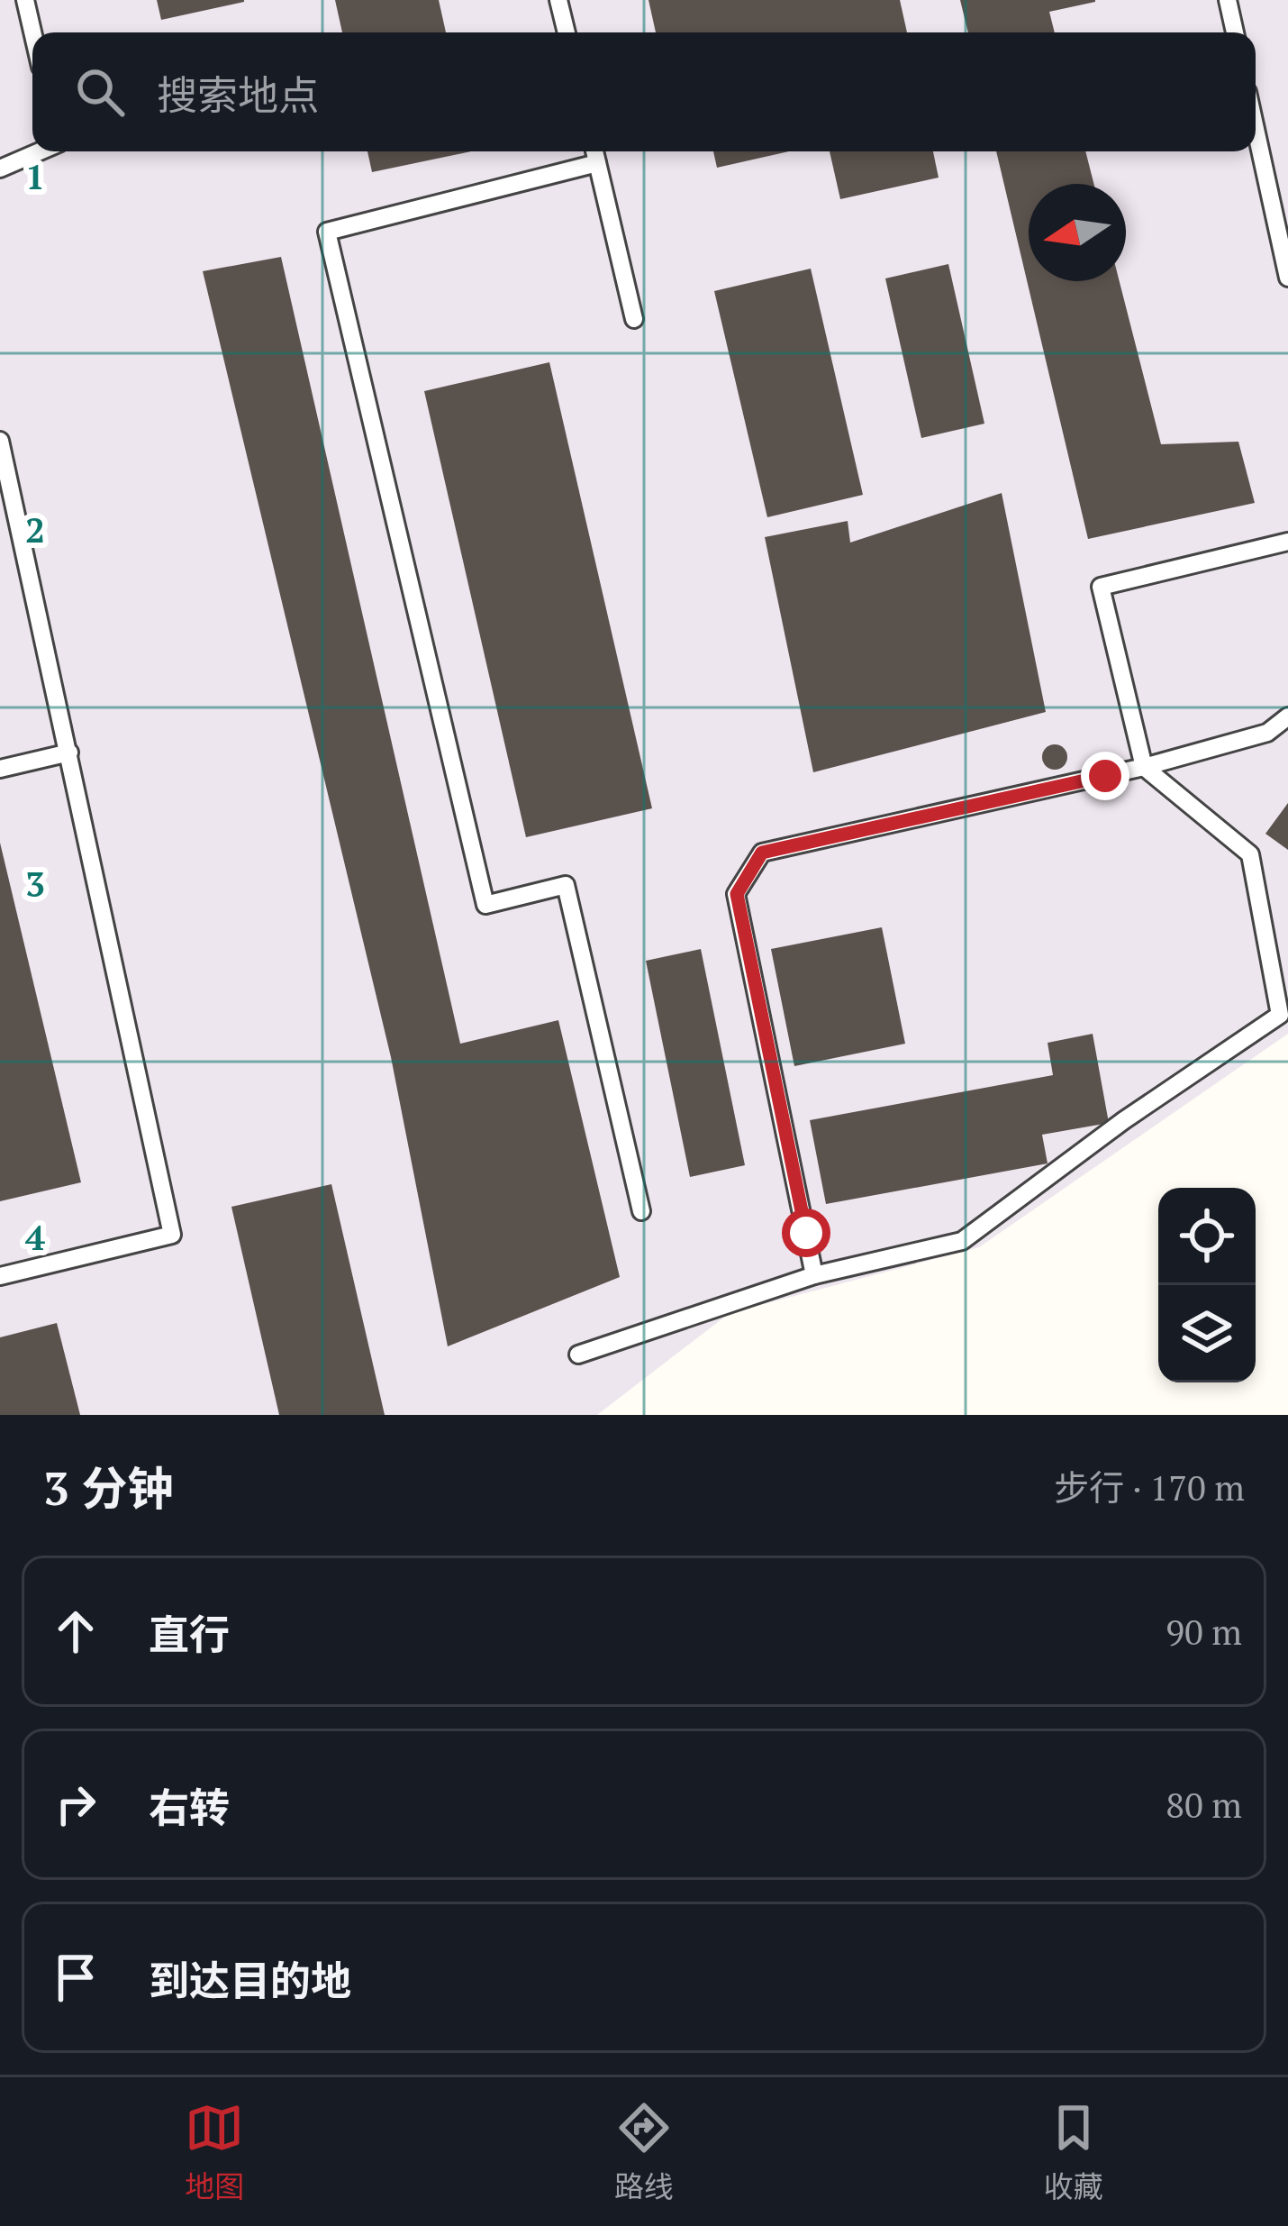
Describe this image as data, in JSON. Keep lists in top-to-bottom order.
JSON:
{
  "north": "left",
  "page": {
    "search": "搜索地点",
    "heading": ["3 分钟", "步行 · 170 m"],
    "list": [
      ["直行", "90 m"],
      ["右转", "80 m"],
      "到达目的地"
    ],
    "nav": ["地图", "路线", "收藏"]
  },
  "grid": {
    "rows": [
      "1",
      "2",
      "3",
      "4"
    ]
  }
}
